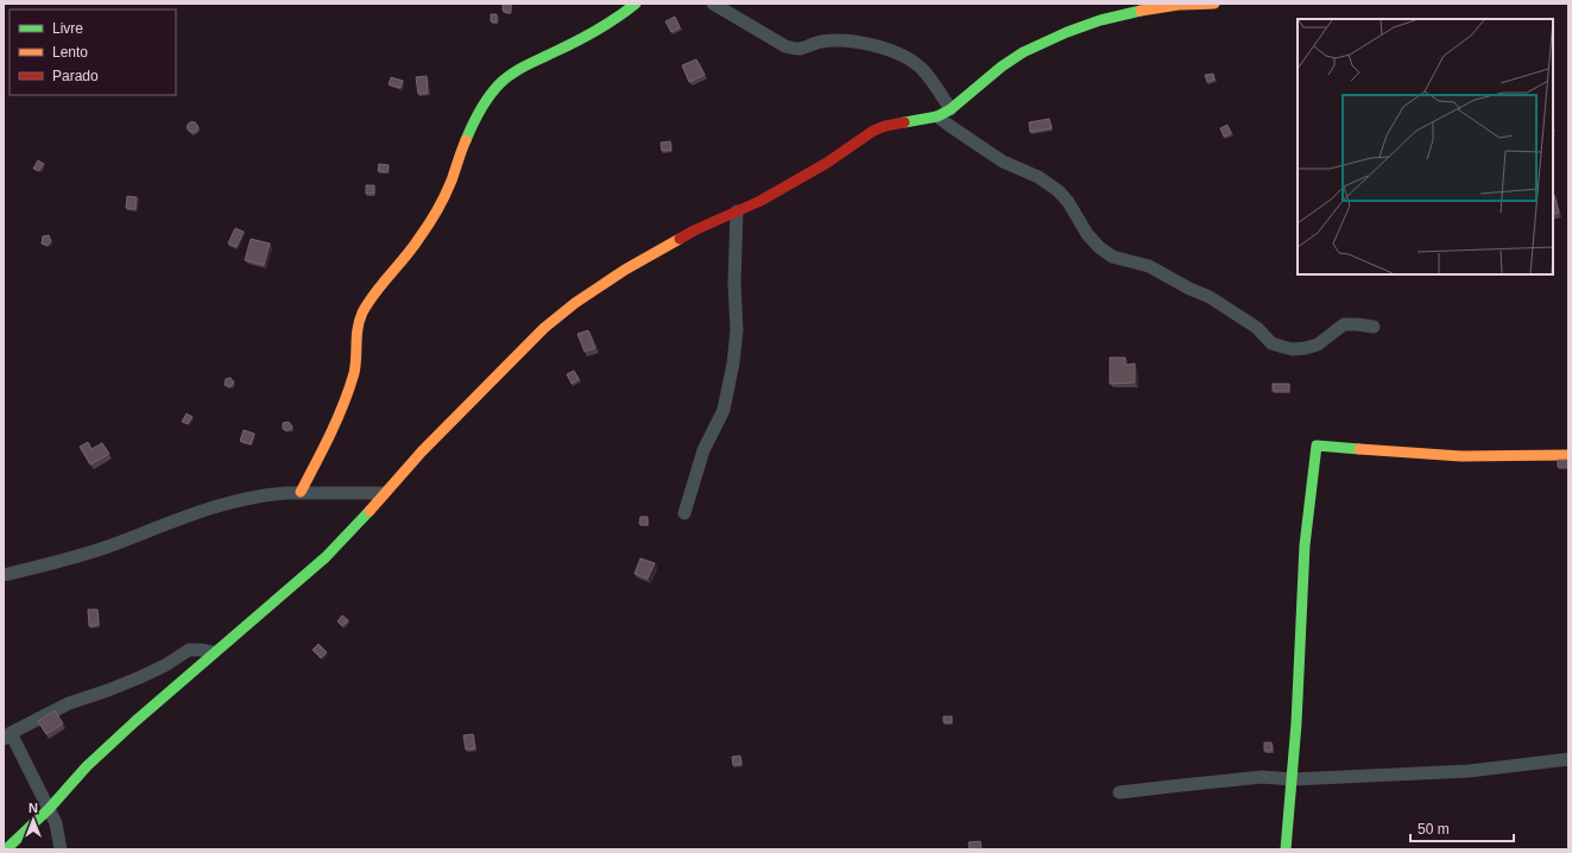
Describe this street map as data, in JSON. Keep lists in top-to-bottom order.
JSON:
{
  "legend": ["Livre", "Lento", "Parado"],
  "scale_bar": "50 m",
  "north": "top"
}
